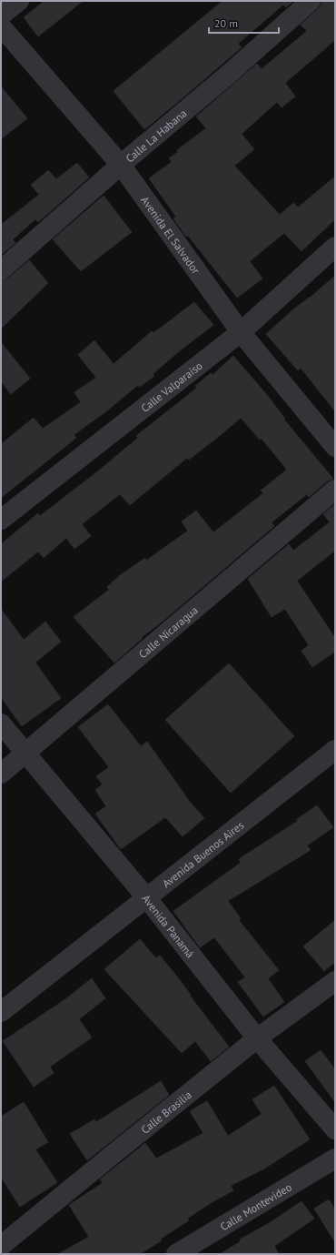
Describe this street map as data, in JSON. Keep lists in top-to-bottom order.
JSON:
{
  "streets": {
    "street": [
      "Calle La Habana",
      "Avenida El Salvador",
      "Calle Valparaíso",
      "Calle Nicaragua",
      "Avenida Buenos Aires",
      "Avenida Panamá",
      "Calle Brasilia",
      "Calle Montevideo"
    ]
  },
  "crossings": [
    ["Calle La Habana", "Avenida El Salvador"],
    ["Avenida El Salvador", "Calle Valparaíso"],
    ["Calle Nicaragua", "Avenida Panamá"],
    ["Avenida Buenos Aires", "Avenida Panamá"],
    ["Avenida Panamá", "Calle Brasilia"]
  ],
  "scale_bar": "20 m"
}
